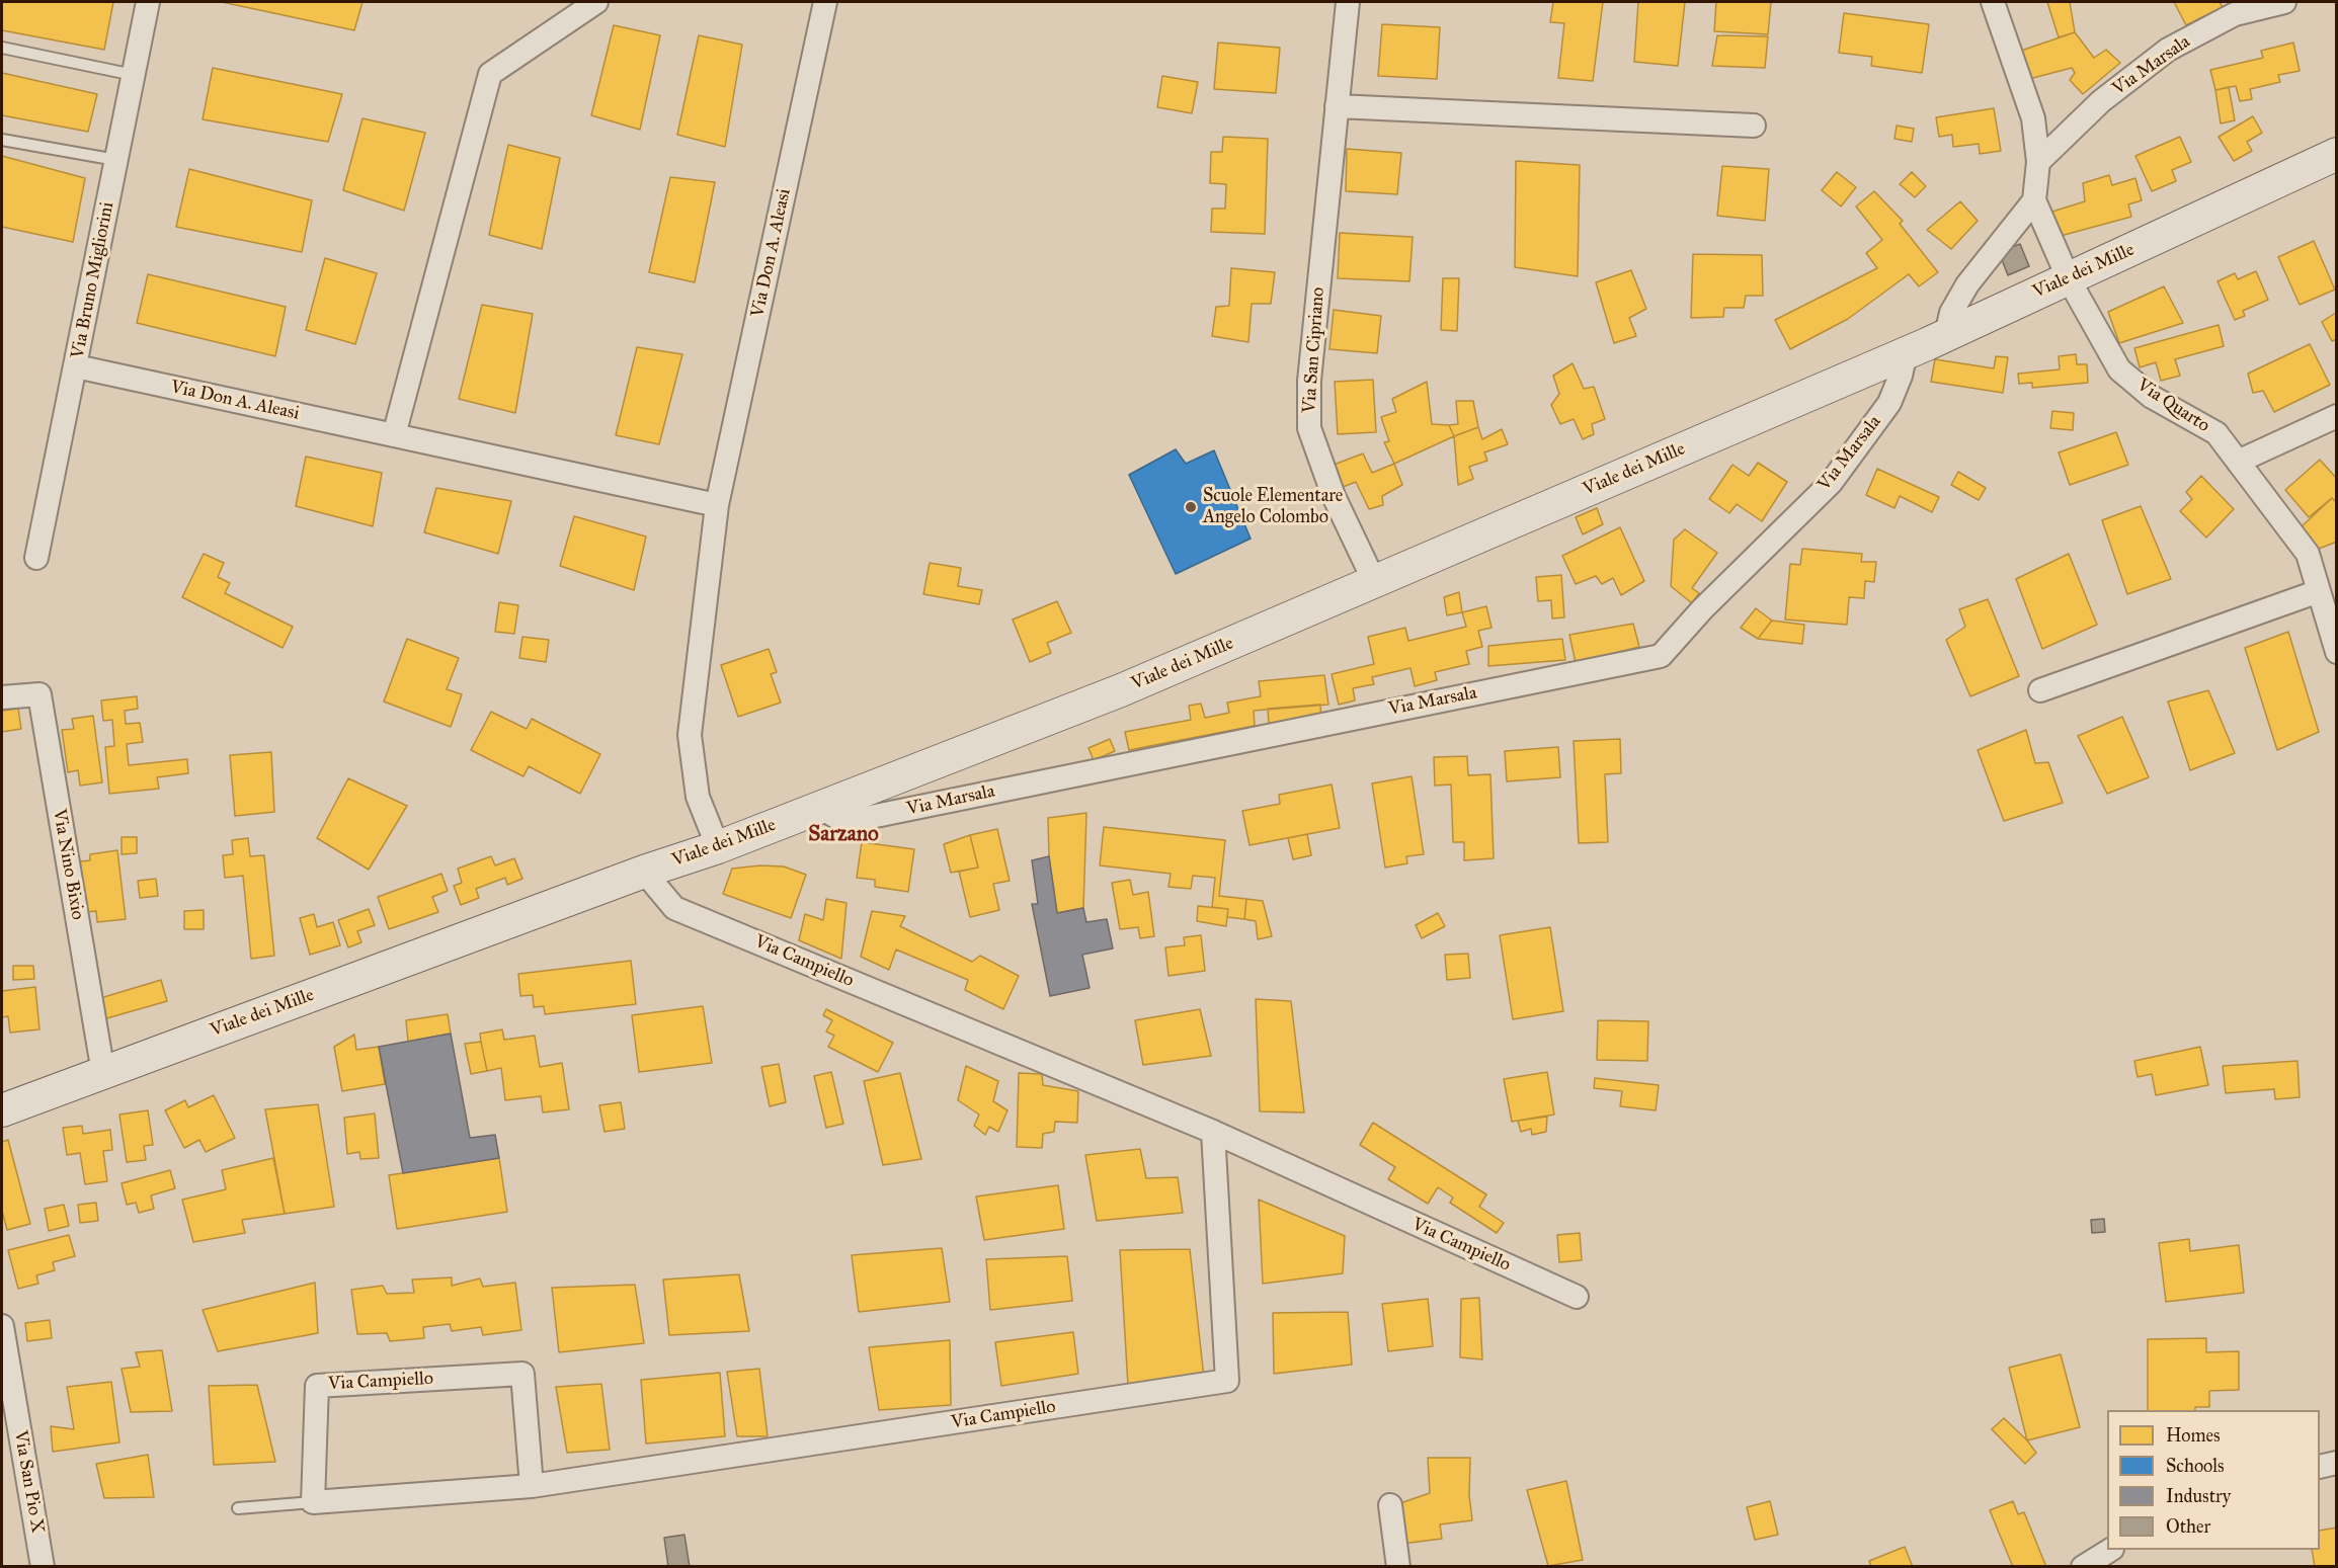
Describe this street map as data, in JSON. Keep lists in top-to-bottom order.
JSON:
{
  "streets": {
    "main road": ["Viale dei Mille"],
    "street": [
      "Via Marsala",
      "Via Don A. Aleasi",
      "Via Bruno Migliorini",
      "Via San Cipriano",
      "Via Quarto",
      "Via Nino Bixio",
      "Via Campiello",
      "Via San Pio X"
    ]
  },
  "crossings": [
    ["Via Marsala", "Viale dei Mille"],
    ["Via Don A. Aleasi", "Viale dei Mille"],
    ["Via Don A. Aleasi", "Via Bruno Migliorini"],
    ["Viale dei Mille", "Via San Cipriano"],
    ["Viale dei Mille", "Via Quarto"],
    ["Viale dei Mille", "Via Nino Bixio"],
    ["Viale dei Mille", "Via Campiello"]
  ],
  "districts": ["Sarzano"],
  "places": ["Scuole Elementare Angelo Colombo"],
  "legend": [
    "Homes",
    "Schools",
    "Industry",
    "Other"
  ]
}
